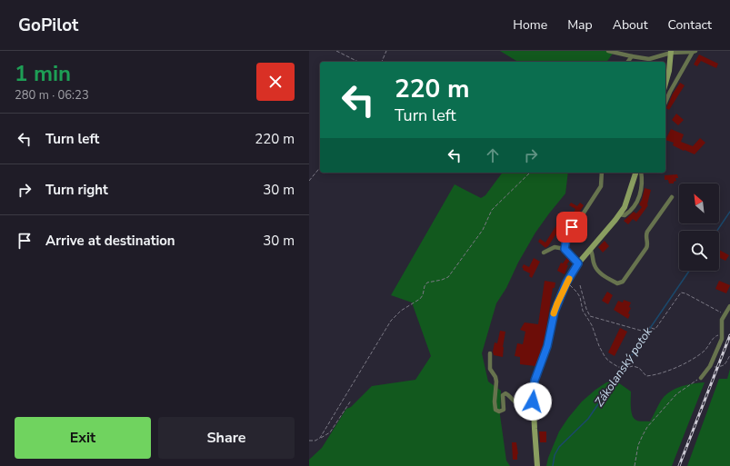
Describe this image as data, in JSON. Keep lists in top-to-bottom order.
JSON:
{
  "water": ["Zákolanský potok"],
  "north": "top left",
  "page": {
    "header": "GoPilot",
    "nav": [
      "Home",
      "Map",
      "About",
      "Contact"
    ],
    "heading": ["1 min", "280 m · 06:23"],
    "turn": ["220 m", "Turn left"],
    "list": [
      {
        "name": "Turn left",
        "value": "220 m"
      },
      {
        "name": "Turn right",
        "value": "30 m"
      },
      {
        "name": "Arrive at destination",
        "value": "30 m"
      }
    ],
    "buttons": ["Exit", "Share"]
  }
}
